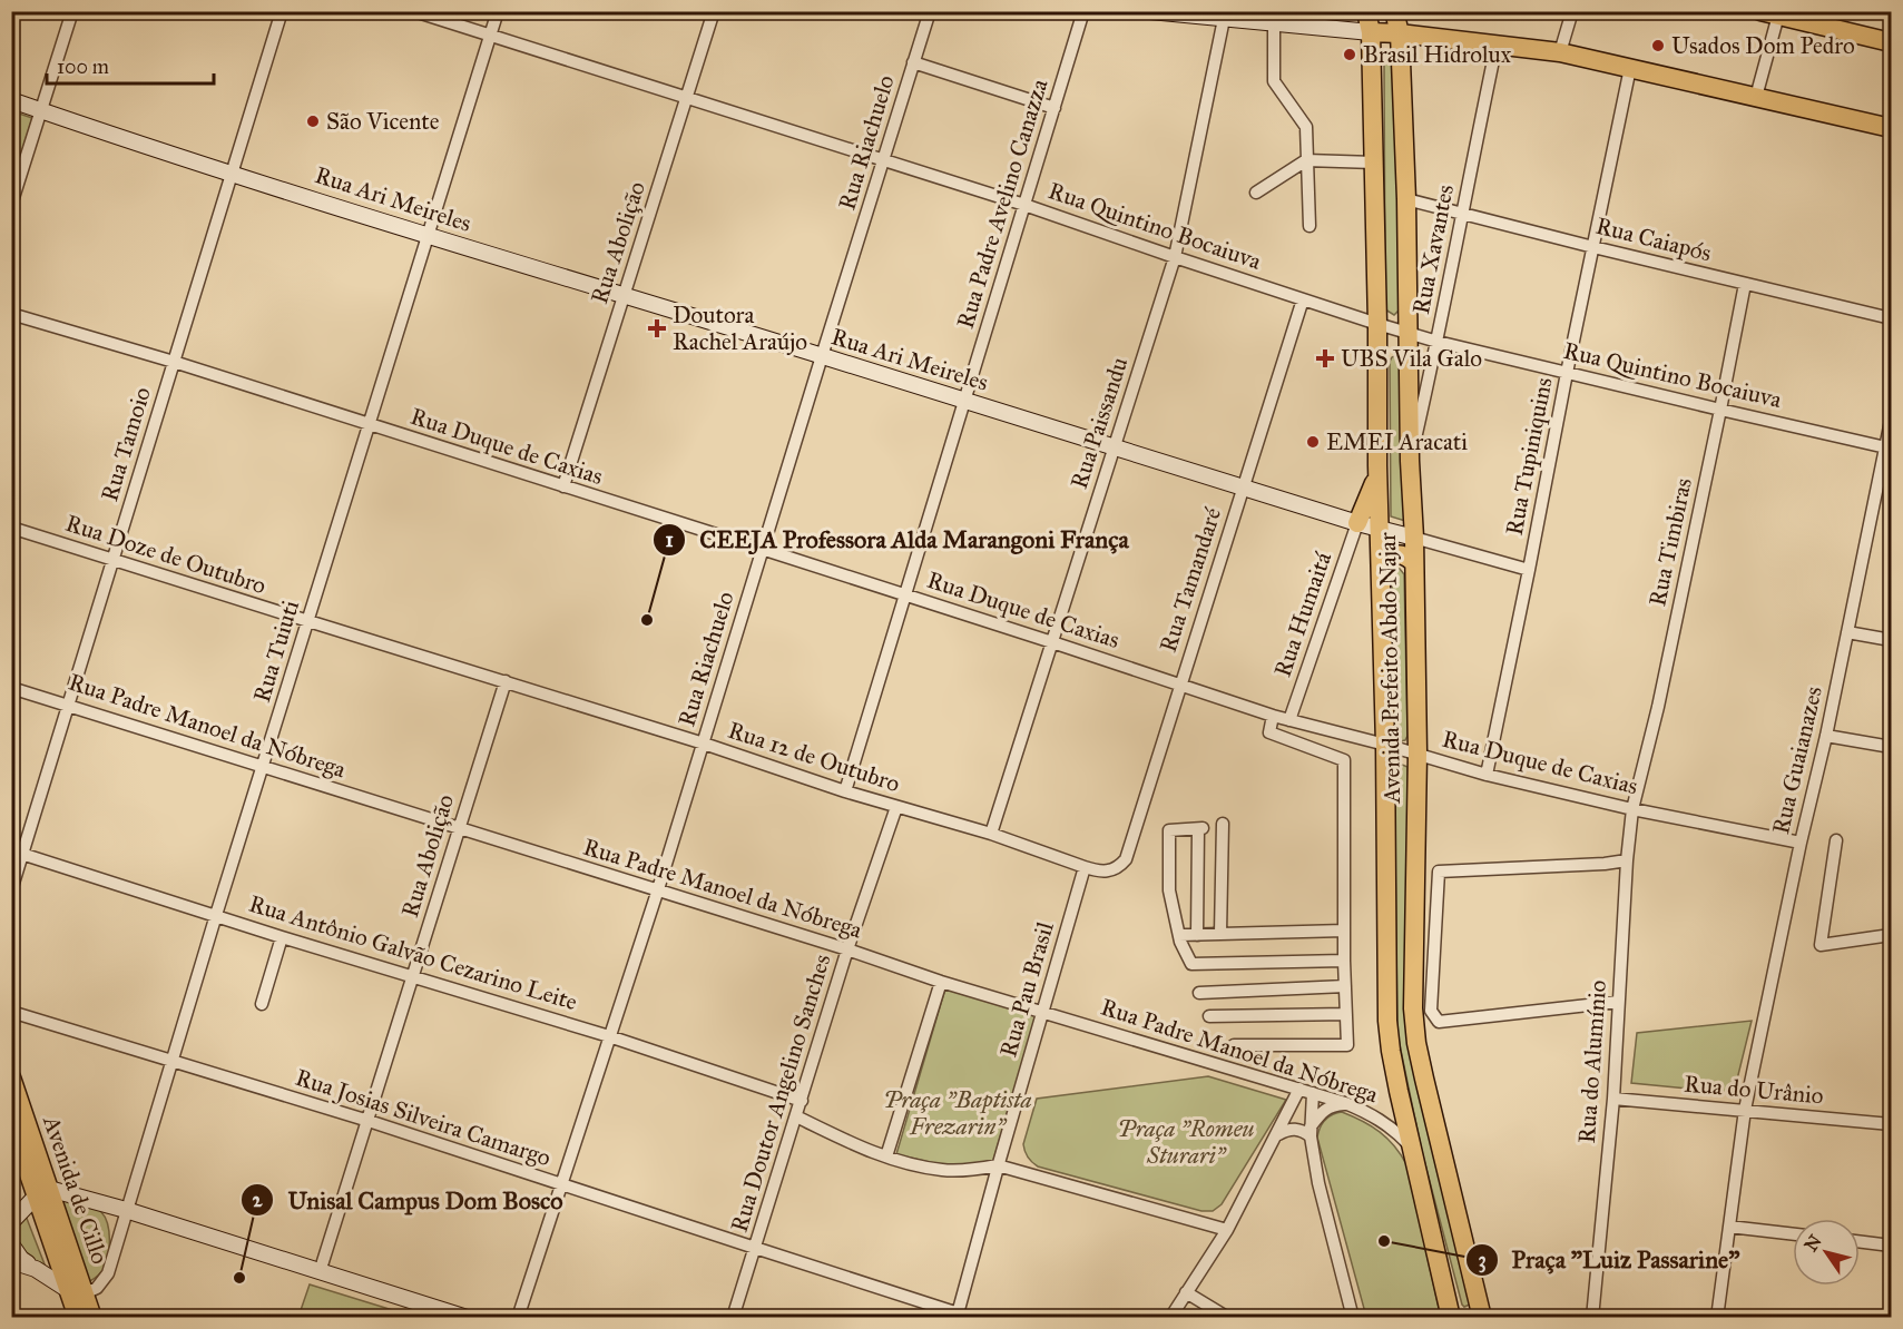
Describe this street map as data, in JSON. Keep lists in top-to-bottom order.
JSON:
{
  "streets": {
    "main road": ["Rua Ari Meireles", "Avenida Prefeito Abdo Najar", "Avenida de Cillo"],
    "street": [
      "Rua Riachuelo",
      "Rua Padre Avelino Canazza",
      "Rua Quintino Bocaiuva",
      "Rua Caiapós",
      "Rua Abolição",
      "Rua Xavantes",
      "Rua Paissandu",
      "Rua Tamoio",
      "Rua Duque de Caxias",
      "Rua Tupiniquins",
      "Rua Timbiras",
      "Rua Doze de Outubro",
      "Rua Tamandaré",
      "Rua Humaitá",
      "Rua Tuiuti",
      "Rua Padre Manoel da Nóbrega",
      "Rua 12 de Outubro",
      "Rua Guaianazes",
      "Rua Antônio Galvão Cezarino Leite",
      "Rua Pau Brasil",
      "Rua do Alumínio",
      "Rua do Urânio",
      "Rua Doutor Angelino Sanches",
      "Rua Josias Silveira Camargo"
    ]
  },
  "crossings": [
    ["Rua Riachuelo", "Rua Ari Meireles"],
    ["Rua Riachuelo", "Rua Quintino Bocaiuva"],
    ["Rua Riachuelo", "Rua Duque de Caxias"],
    ["Rua Riachuelo", "Rua Padre Manoel da Nóbrega"],
    ["Rua Riachuelo", "Rua 12 de Outubro"],
    ["Rua Riachuelo", "Rua Antônio Galvão Cezarino Leite"],
    ["Rua Riachuelo", "Rua Josias Silveira Camargo"],
    ["Rua Ari Meireles", "Rua Padre Avelino Canazza"],
    ["Rua Ari Meireles", "Rua Abolição"],
    ["Rua Ari Meireles", "Rua Paissandu"],
    ["Rua Ari Meireles", "Rua Tamoio"],
    ["Rua Ari Meireles", "Rua Tupiniquins"],
    ["Rua Ari Meireles", "Rua Tamandaré"],
    ["Rua Ari Meireles", "Rua Humaitá"],
    ["Rua Ari Meireles", "Rua Tuiuti"],
    ["Rua Ari Meireles", "Avenida Prefeito Abdo Najar"],
    ["Rua Padre Avelino Canazza", "Rua Quintino Bocaiuva"],
    ["Rua Padre Avelino Canazza", "Rua Duque de Caxias"],
    ["Rua Padre Avelino Canazza", "Rua 12 de Outubro"],
    ["Rua Quintino Bocaiuva", "Rua Abolição"],
    ["Rua Quintino Bocaiuva", "Rua Xavantes"],
    ["Rua Quintino Bocaiuva", "Rua Paissandu"],
    ["Rua Quintino Bocaiuva", "Rua Tupiniquins"],
    ["Rua Quintino Bocaiuva", "Rua Timbiras"],
    ["Rua Quintino Bocaiuva", "Rua Tamandaré"],
    ["Rua Quintino Bocaiuva", "Rua Tuiuti"],
    ["Rua Quintino Bocaiuva", "Avenida Prefeito Abdo Najar"],
    ["Rua Quintino Bocaiuva", "Rua Guaianazes"],
    ["Rua Caiapós", "Rua Xavantes"],
    ["Rua Caiapós", "Rua Tupiniquins"],
    ["Rua Caiapós", "Rua Timbiras"],
    ["Rua Caiapós", "Avenida Prefeito Abdo Najar"],
    ["Rua Abolição", "Rua Duque de Caxias"],
    ["Rua Abolição", "Rua Padre Manoel da Nóbrega"],
    ["Rua Abolição", "Rua 12 de Outubro"],
    ["Rua Abolição", "Rua Antônio Galvão Cezarino Leite"],
    ["Rua Abolição", "Rua Josias Silveira Camargo"],
    ["Rua Xavantes", "Avenida Prefeito Abdo Najar"],
    ["Rua Paissandu", "Rua Duque de Caxias"],
    ["Rua Paissandu", "Rua 12 de Outubro"],
    ["Rua Tamoio", "Rua Duque de Caxias"],
    ["Rua Tamoio", "Rua Doze de Outubro"],
    ["Rua Tamoio", "Rua Padre Manoel da Nóbrega"],
    ["Rua Tamoio", "Rua Antônio Galvão Cezarino Leite"],
    ["Rua Duque de Caxias", "Rua Tupiniquins"],
    ["Rua Duque de Caxias", "Rua Timbiras"],
    ["Rua Duque de Caxias", "Rua Tamandaré"],
    ["Rua Duque de Caxias", "Rua Humaitá"],
    ["Rua Duque de Caxias", "Rua Tuiuti"],
    ["Rua Duque de Caxias", "Avenida Prefeito Abdo Najar"],
    ["Rua Duque de Caxias", "Rua Guaianazes"],
    ["Rua Duque de Caxias", "Rua do Alumínio"],
    ["Rua Timbiras", "Rua do Alumínio"],
    ["Rua Doze de Outubro", "Rua Tuiuti"],
    ["Rua Doze de Outubro", "Rua 12 de Outubro"],
    ["Rua Tamandaré", "Rua 12 de Outubro"],
    ["Rua Tuiuti", "Rua Padre Manoel da Nóbrega"],
    ["Rua Tuiuti", "Rua 12 de Outubro"],
    ["Rua Tuiuti", "Rua Antônio Galvão Cezarino Leite"],
    ["Rua Tuiuti", "Rua Josias Silveira Camargo"],
    ["Rua Tuiuti", "Avenida de Cillo"],
    ["Avenida Prefeito Abdo Najar", "Rua Padre Manoel da Nóbrega"],
    ["Rua Padre Manoel da Nóbrega", "Rua Pau Brasil"],
    ["Rua Padre Manoel da Nóbrega", "Rua Doutor Angelino Sanches"],
    ["Rua 12 de Outubro", "Rua Pau Brasil"],
    ["Rua 12 de Outubro", "Rua Doutor Angelino Sanches"],
    ["Rua Guaianazes", "Rua do Urânio"],
    ["Rua Antônio Galvão Cezarino Leite", "Rua Doutor Angelino Sanches"],
    ["Rua Pau Brasil", "Rua Josias Silveira Camargo"],
    ["Rua do Alumínio", "Rua do Urânio"],
    ["Rua Doutor Angelino Sanches", "Rua Josias Silveira Camargo"]
  ],
  "parks": ["Praça \"Baptista Frezarin\"", "Praça \"Romeu Sturari\""],
  "places": {
    "other": [
      "Usados Dom Pedro",
      "Brasil Hidrolux",
      "São Vicente",
      "EMEI Aracati",
      "CEEJA Professora Alda Marangoni França",
      "Praça \"Luiz Passarine\"",
      "Unisal Campus Dom Bosco"
    ],
    "health": ["Doutora Rachel Araújo", "UBS Vila Galo"]
  },
  "scale_bar": "100 m",
  "north": "top left"
}
